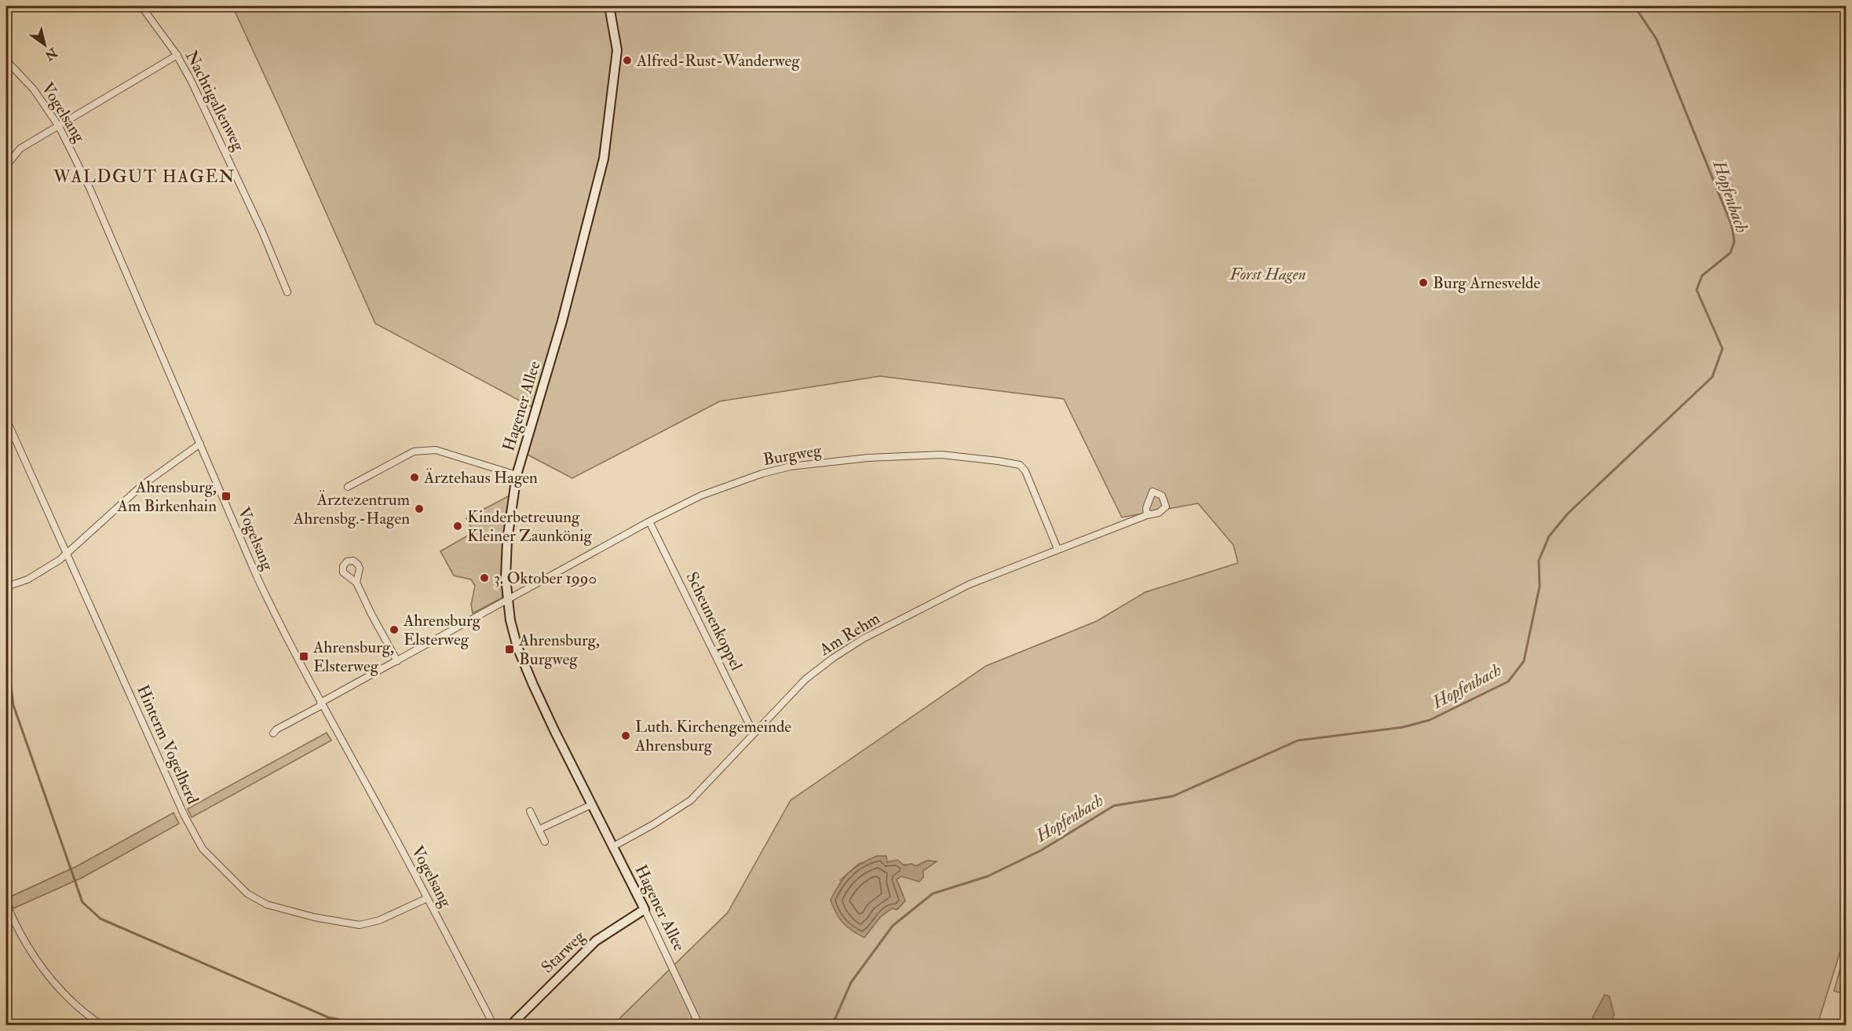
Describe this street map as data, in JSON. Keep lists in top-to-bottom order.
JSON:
{
  "streets": {
    "street": [
      "Nachtigallenweg",
      "Vogelsang",
      "Hagener Allee",
      "Burgweg",
      "Scheunenkoppel",
      "Am Rehm",
      "Hinterm Vogelherd",
      "Starweg"
    ]
  },
  "crossings": [
    ["Vogelsang", "Burgweg"],
    ["Vogelsang", "Hinterm Vogelherd"],
    ["Hagener Allee", "Burgweg"],
    ["Hagener Allee", "Am Rehm"],
    ["Hagener Allee", "Starweg"],
    ["Burgweg", "Scheunenkoppel"],
    ["Burgweg", "Am Rehm"],
    ["Scheunenkoppel", "Am Rehm"]
  ],
  "districts": ["WALDGUT HAGEN"],
  "water": ["Hopfenbach"],
  "parks": ["Forst Hagen"],
  "places": {
    "other": [
      "Alfred-Rust-Wanderweg",
      "Burg Arnesvelde",
      "Ärztehaus Hagen",
      "Ärztezentrum Ahrensbg.-Hagen",
      "Kinderbetreuung Kleiner Zaunkönig",
      "3. Oktober 1990",
      "Ahrensburg Elsterweg",
      "Luth. Kirchengemeinde Ahrensburg"
    ],
    "transit": ["Ahrensburg, Am Birkenhain", "Ahrensburg, Burgweg", "Ahrensburg, Elsterweg"]
  },
  "north": "bottom right"
}
